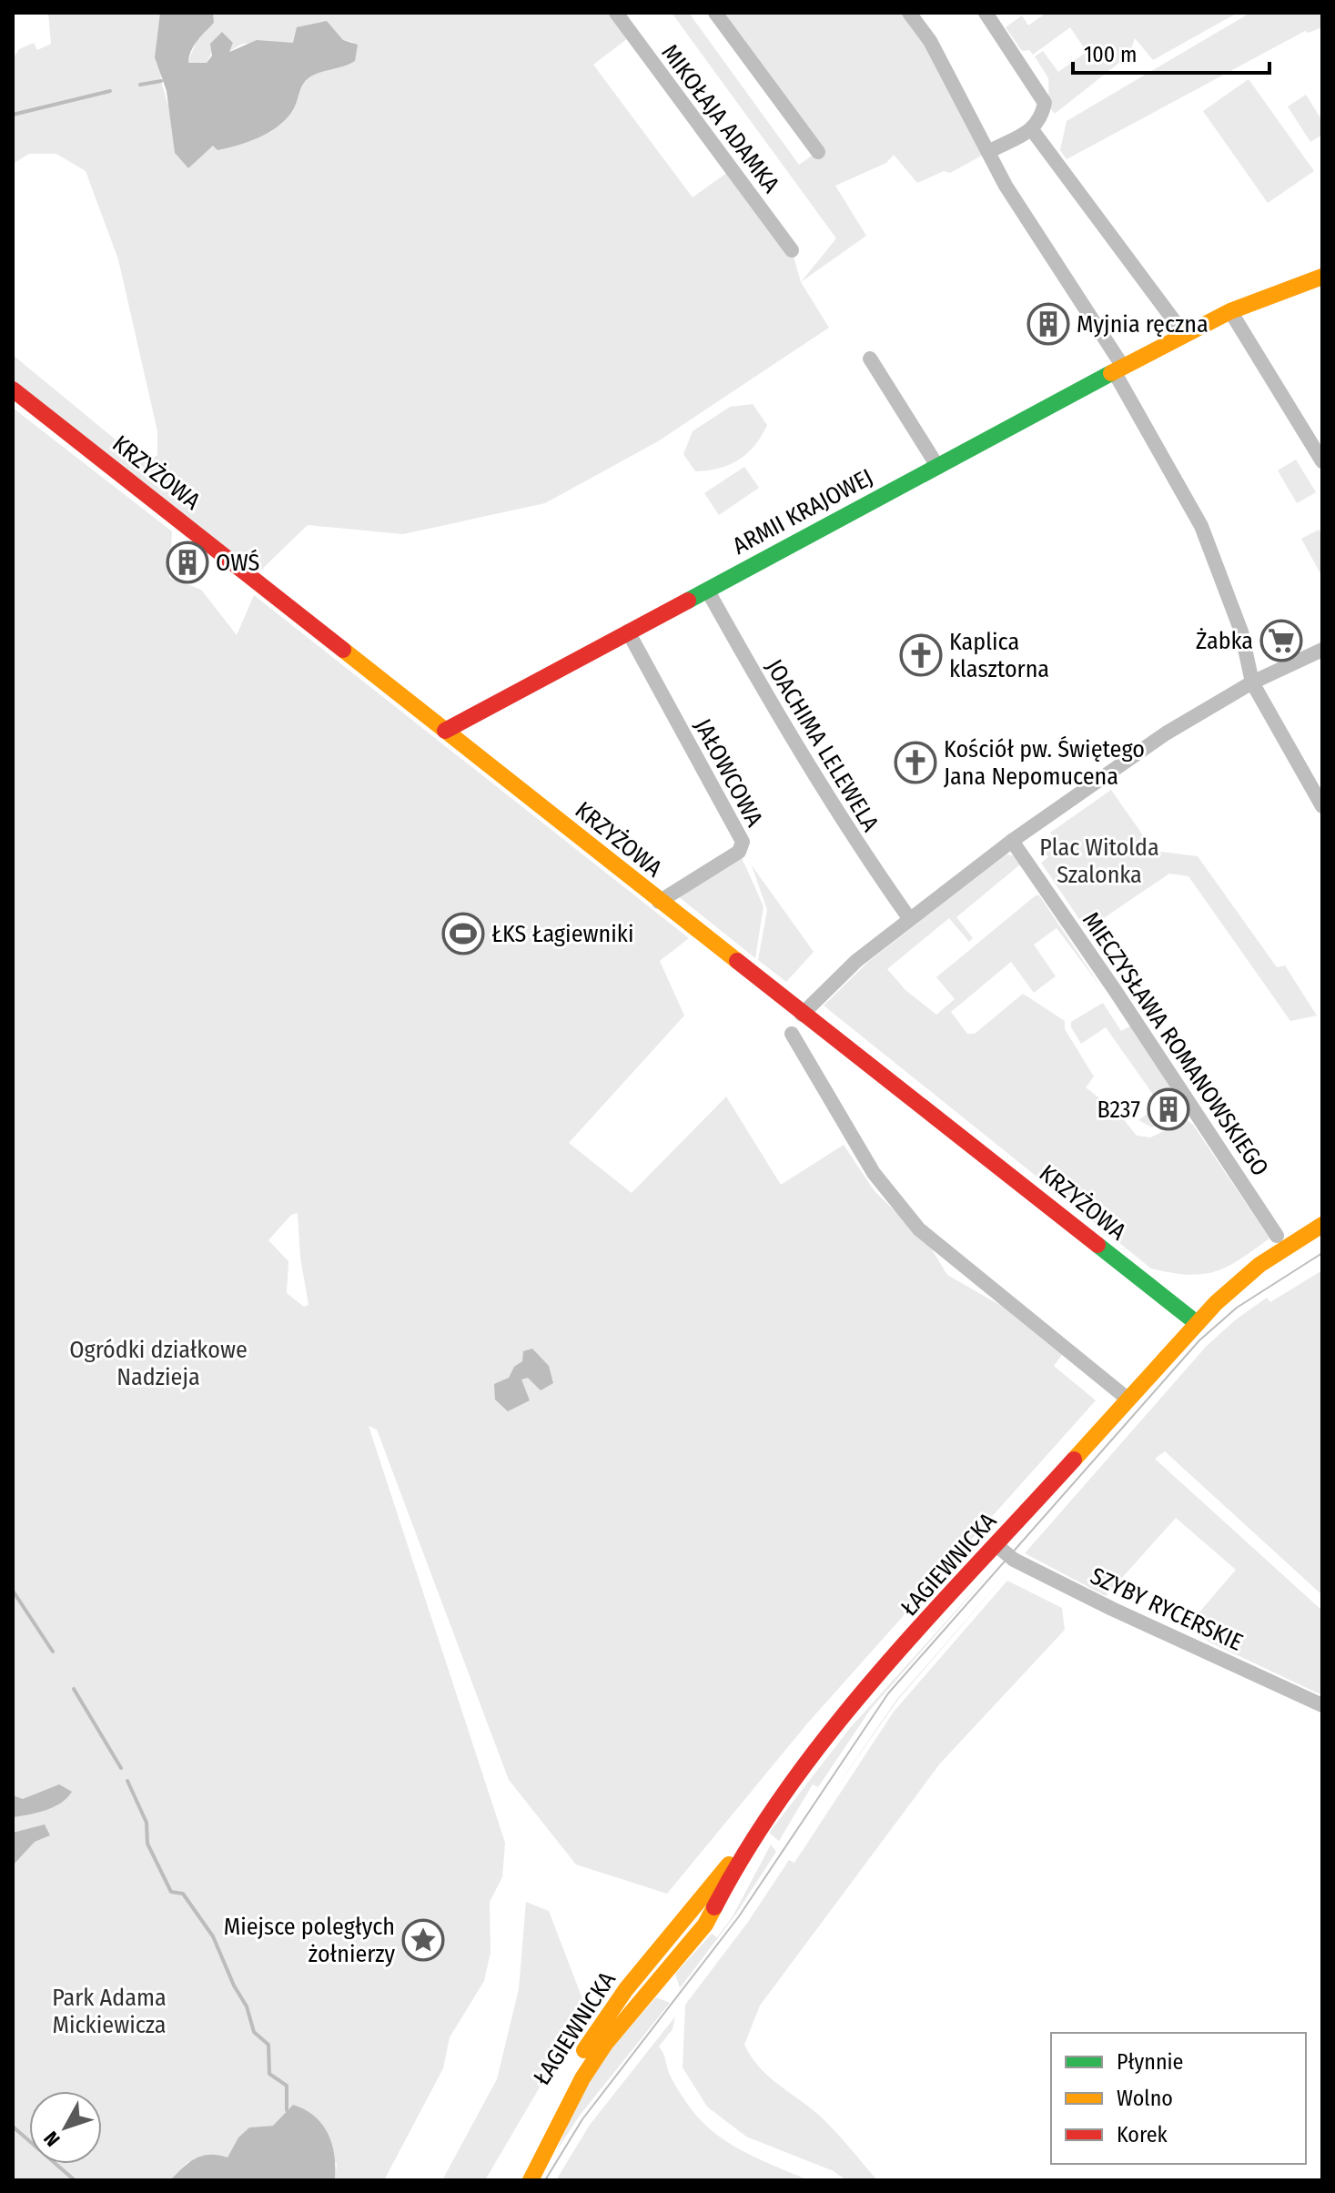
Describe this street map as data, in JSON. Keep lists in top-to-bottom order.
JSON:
{
  "streets": {
    "street": [
      "MIKOŁAJA ADAMKA",
      "KRZYŻOWA",
      "ARMII KRAJOWEJ",
      "JOACHIMA LELEWELA",
      "JAŁOWCOWA",
      "MIECZYSŁAWA ROMANOWSKIEGO",
      "ŁAGIEWNICKA",
      "SZYBY RYCERSKIE"
    ]
  },
  "crossings": [
    ["KRZYŻOWA", "ARMII KRAJOWEJ"],
    ["KRZYŻOWA", "JAŁOWCOWA"],
    ["KRZYŻOWA", "ŁAGIEWNICKA"],
    ["ARMII KRAJOWEJ", "JOACHIMA LELEWELA"],
    ["ARMII KRAJOWEJ", "JAŁOWCOWA"],
    ["ŁAGIEWNICKA", "SZYBY RYCERSKIE"]
  ],
  "parks": ["Plac Witolda Szalonka", "Ogródki działkowe Nadzieja", "Park Adama Mickiewicza"],
  "places": {
    "building": ["Myjnia ręczna", "OWŚ", "B237"],
    "supermarket": ["Żabka"],
    "church": ["Kaplica klasztorna", "Kościół pw. Świętego Jana Nepomucena"],
    "sports": ["ŁKS Łagiewniki"],
    "place": ["Miejsce poległych żołnierzy"]
  },
  "legend": ["Płynnie", "Wolno", "Korek"],
  "scale_bar": "100 m",
  "north": "bottom left"
}
